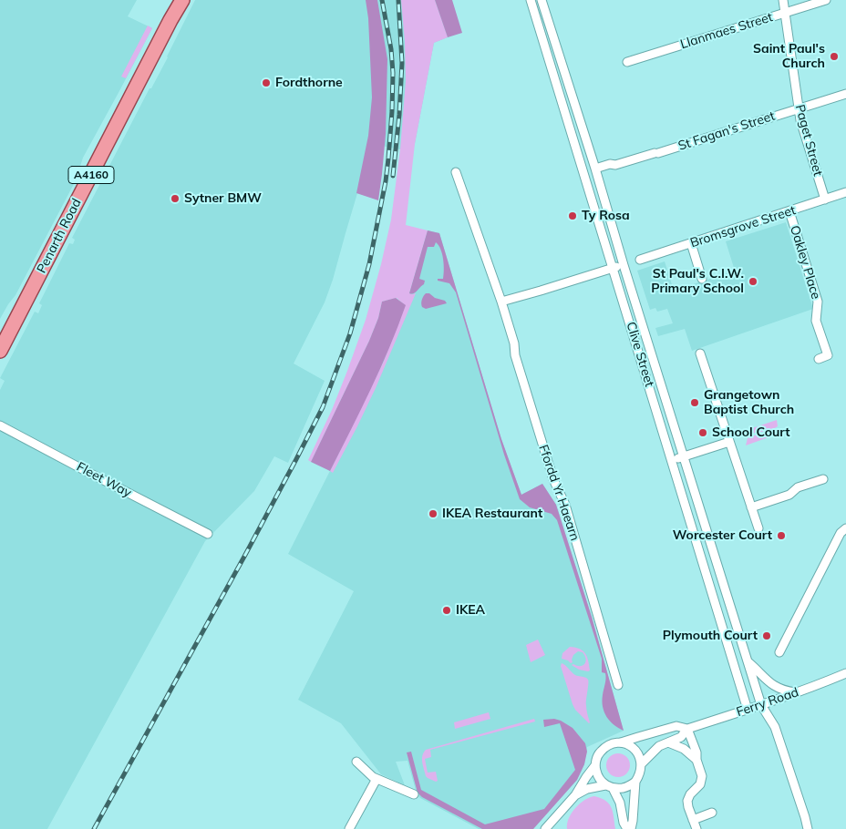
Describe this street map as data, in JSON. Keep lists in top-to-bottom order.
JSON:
{
  "streets": {
    "main road": ["A4160", "Penarth Road"],
    "street": [
      "Llanmaes Street",
      "St Fagan's Street",
      "Paget Street",
      "Bromsgrove Street",
      "Oakley Place",
      "Clive Street",
      "Fleet Way",
      "Ffordd Yr Haearn",
      "Ferry Road"
    ]
  },
  "crossings": [
    ["Llanmaes Street", "Paget Street"],
    ["St Fagan's Street", "Paget Street"],
    ["St Fagan's Street", "Clive Street"],
    ["Paget Street", "Bromsgrove Street"],
    ["Bromsgrove Street", "Oakley Place"],
    ["Clive Street", "Ferry Road"]
  ],
  "places": [
    "Saint Paul's Church",
    "Fordthorne",
    "Sytner BMW",
    "Ty Rosa",
    "St Paul's C.I.W. Primary School",
    "Grangetown Baptist Church",
    "School Court",
    "IKEA Restaurant",
    "Worcester Court",
    "IKEA",
    "Plymouth Court"
  ]
}
